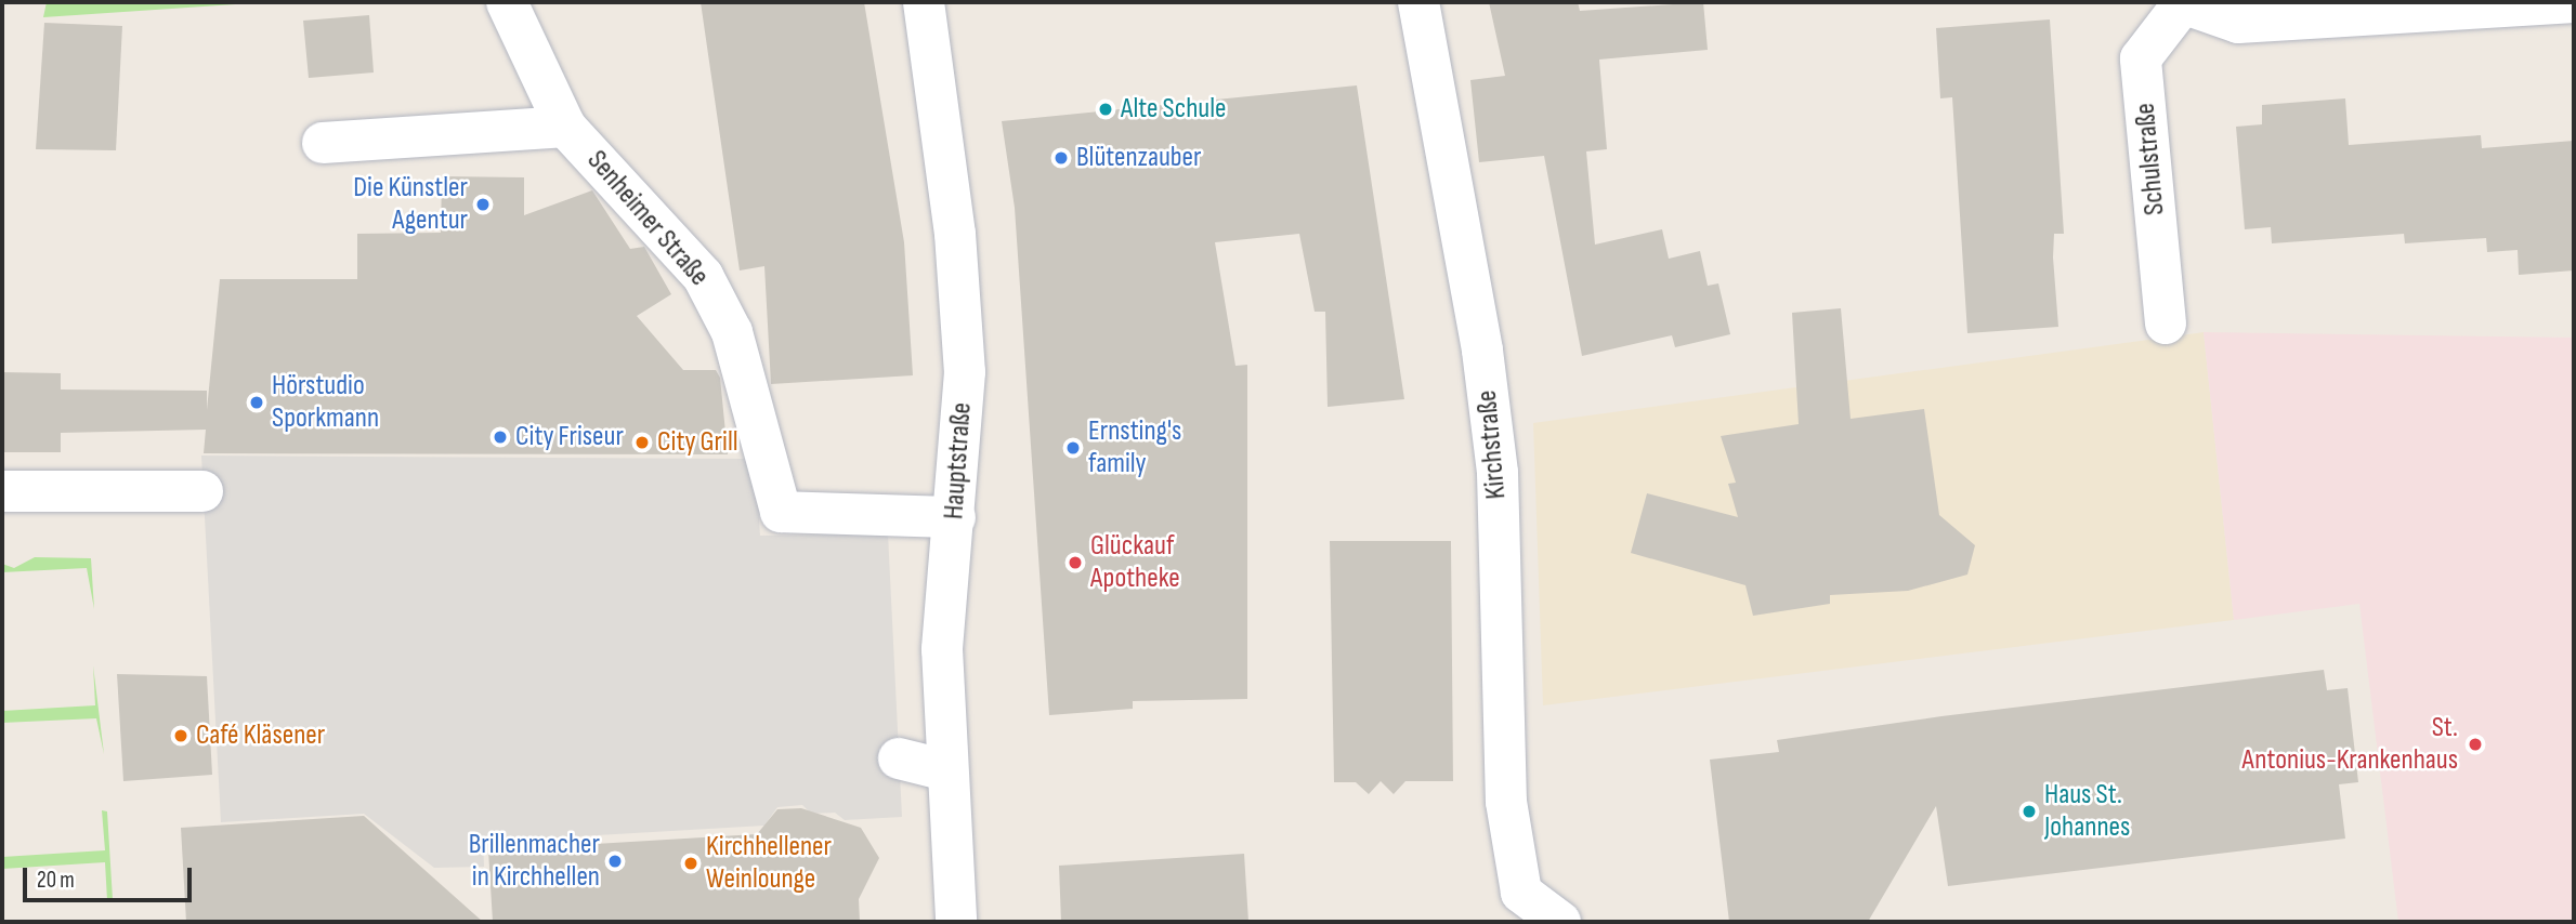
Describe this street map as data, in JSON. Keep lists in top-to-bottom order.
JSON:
{
  "streets": {
    "street": [
      "Schulstraße",
      "Senheimer Straße",
      "Kirchstraße",
      "Hauptstraße"
    ]
  },
  "crossings": [
    ["Senheimer Straße", "Hauptstraße"]
  ],
  "places": [
    "Alte Schule",
    "Blütenzauber",
    "Die Künstler Agentur",
    "Hörstudio Sporkmann",
    "City Friseur",
    "City Grill",
    "Ernsting's family",
    "Glückauf Apotheke",
    "Café Kläsener",
    "St. Antonius-Krankenhaus",
    "Haus St. Johannes",
    "Brillenmacher in Kirchhellen",
    "Kirchhellener Weinlounge"
  ],
  "scale_bar": "20 m"
}
